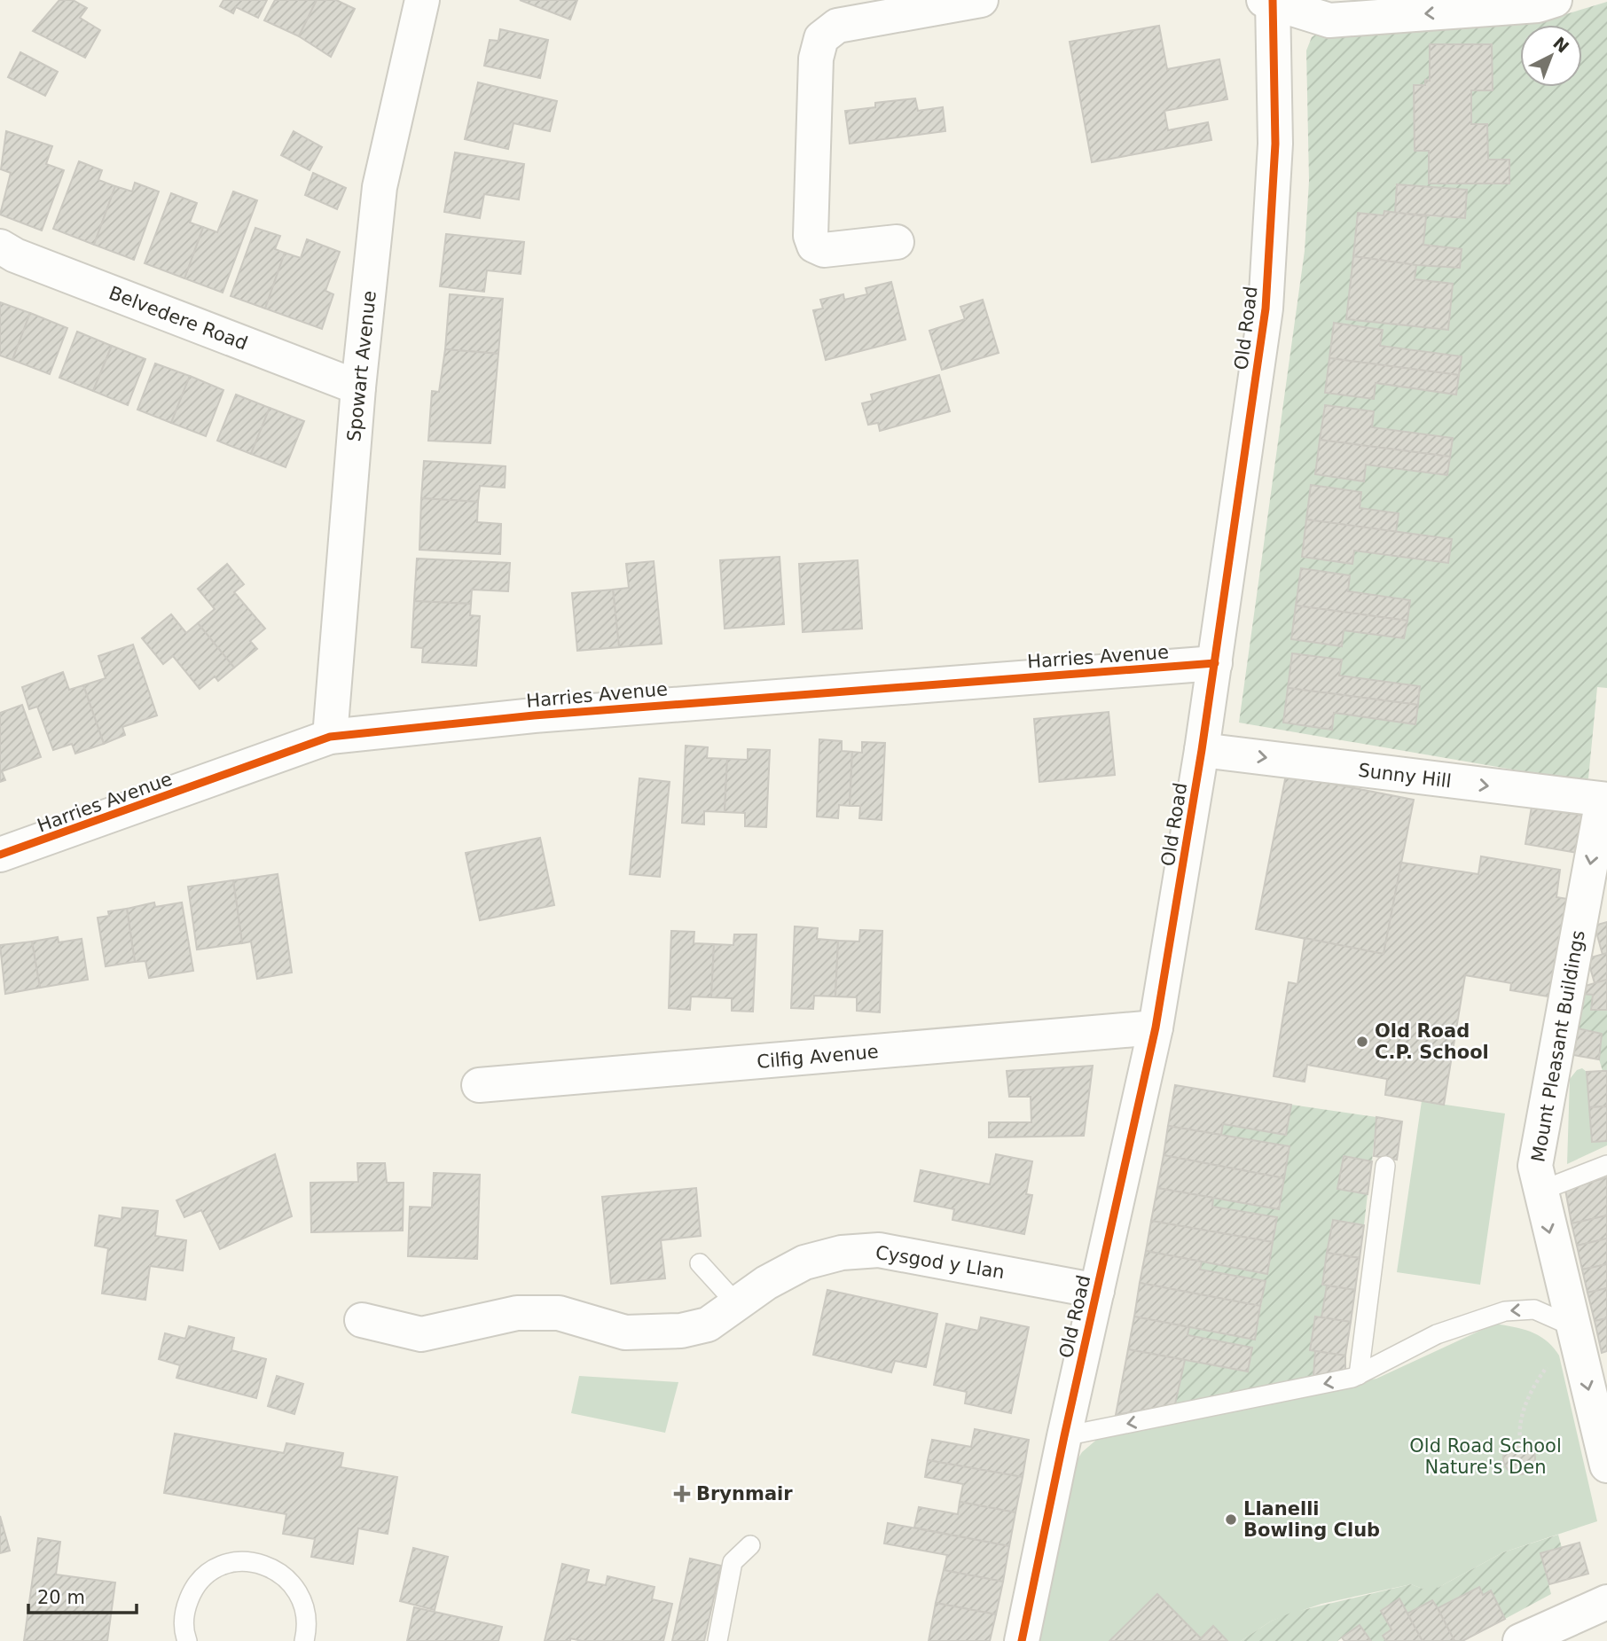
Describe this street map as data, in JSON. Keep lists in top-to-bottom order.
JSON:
{
  "streets": {
    "street": [
      "Belvedere Road",
      "Old Road",
      "Spowart Avenue",
      "Harries Avenue",
      "Sunny Hill",
      "Mount Pleasant Buildings",
      "Cilfig Avenue",
      "Cysgod y Llan"
    ]
  },
  "crossings": [
    ["Belvedere Road", "Spowart Avenue"],
    ["Old Road", "Harries Avenue"],
    ["Old Road", "Sunny Hill"],
    ["Old Road", "Cilfig Avenue"],
    ["Old Road", "Cysgod y Llan"],
    ["Spowart Avenue", "Harries Avenue"],
    ["Sunny Hill", "Mount Pleasant Buildings"]
  ],
  "one_way": ["Sunny Hill", "Mount Pleasant Buildings"],
  "parks": ["Old Road School Nature's Den"],
  "places": {
    "other": ["Old Road C.P. School", "Llanelli Bowling Club"],
    "health": ["Brynmair"]
  },
  "scale_bar": "20 m",
  "north": "top right"
}
